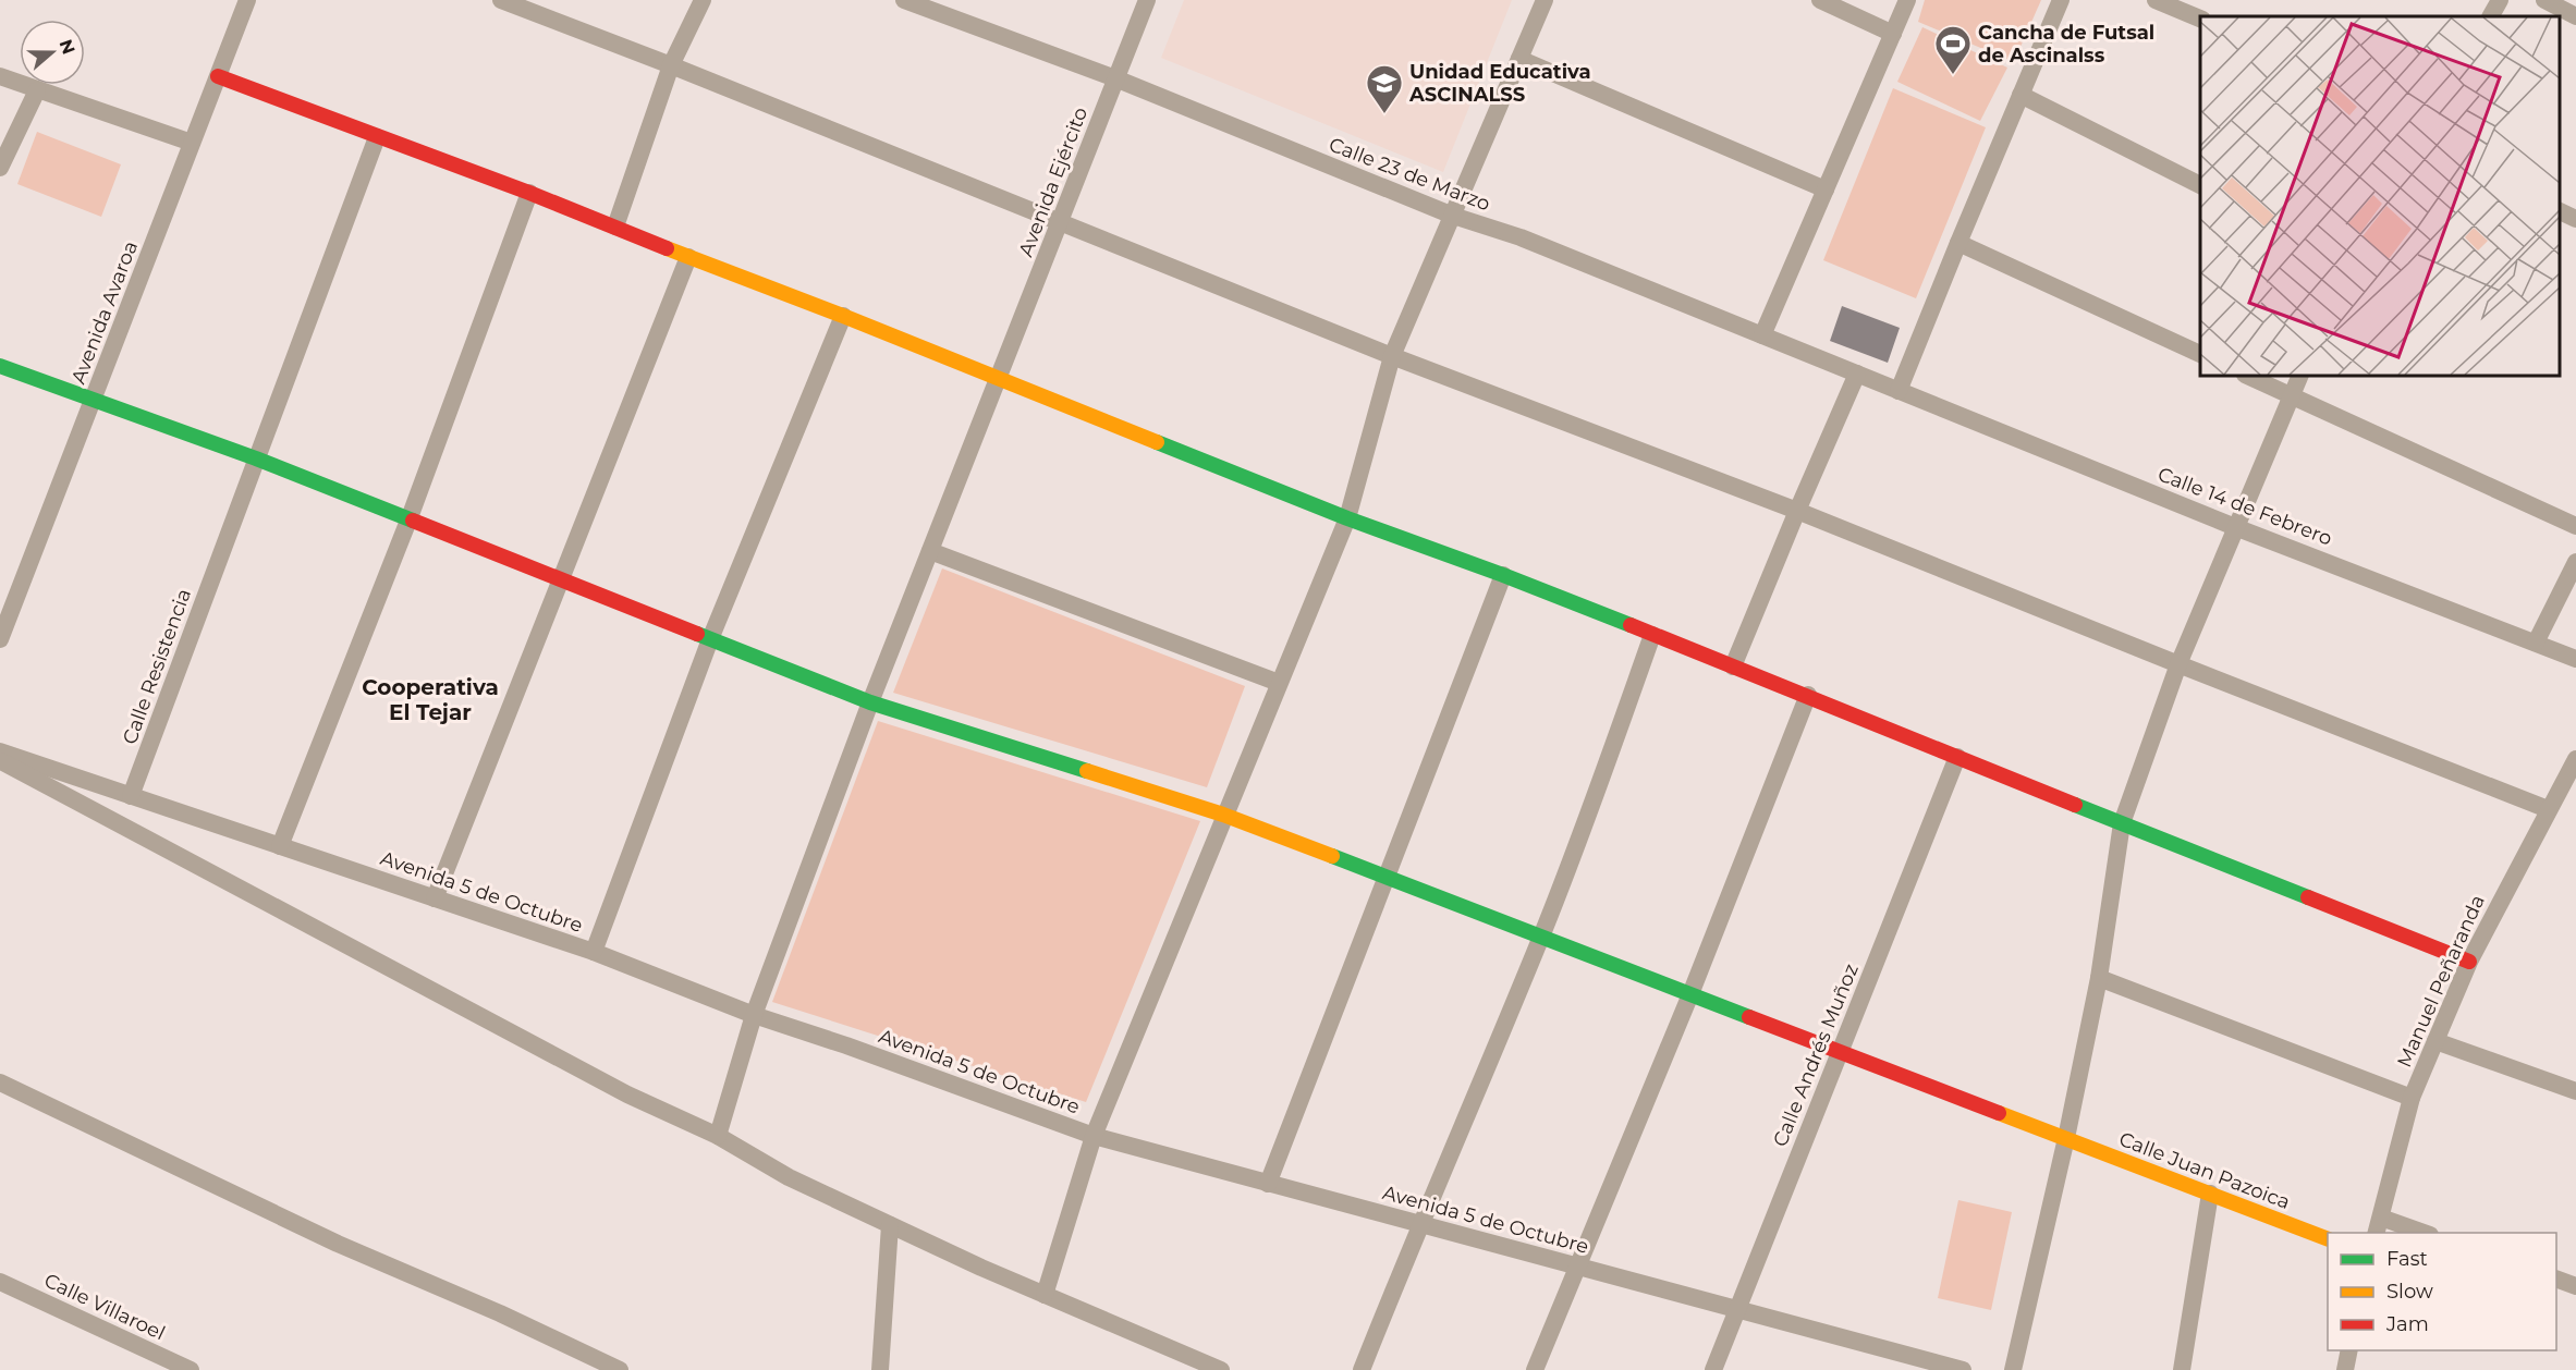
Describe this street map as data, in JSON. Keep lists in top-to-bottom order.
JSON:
{
  "streets": {
    "street": [
      "Calle 23 de Marzo",
      "Avenida Ejército",
      "Avenida Avaroa",
      "Calle 14 de Febrero",
      "Calle Resistencia",
      "Avenida 5 de Octubre",
      "Manuel Peñaranda",
      "Calle Andrés Muñoz",
      "Calle Juan Pazoica",
      "Calle Villaroel"
    ]
  },
  "crossings": [
    ["Calle 23 de Marzo", "Avenida Ejército"],
    ["Calle 23 de Marzo", "Calle 14 de Febrero"],
    ["Avenida Ejército", "Avenida 5 de Octubre"],
    ["Avenida Ejército", "Calle Juan Pazoica"],
    ["Avenida Avaroa", "Calle Juan Pazoica"],
    ["Calle Resistencia", "Avenida 5 de Octubre"],
    ["Calle Resistencia", "Calle Juan Pazoica"],
    ["Avenida 5 de Octubre", "Calle Andrés Muñoz"],
    ["Calle Andrés Muñoz", "Calle Juan Pazoica"]
  ],
  "districts": ["Cooperativa El Tejar"],
  "places": {
    "sports": ["Cancha de Futsal de Ascinalss"],
    "school or university": ["Unidad Educativa ASCINALSS"]
  },
  "legend": ["Fast", "Slow", "Jam"],
  "north": "right"
}
